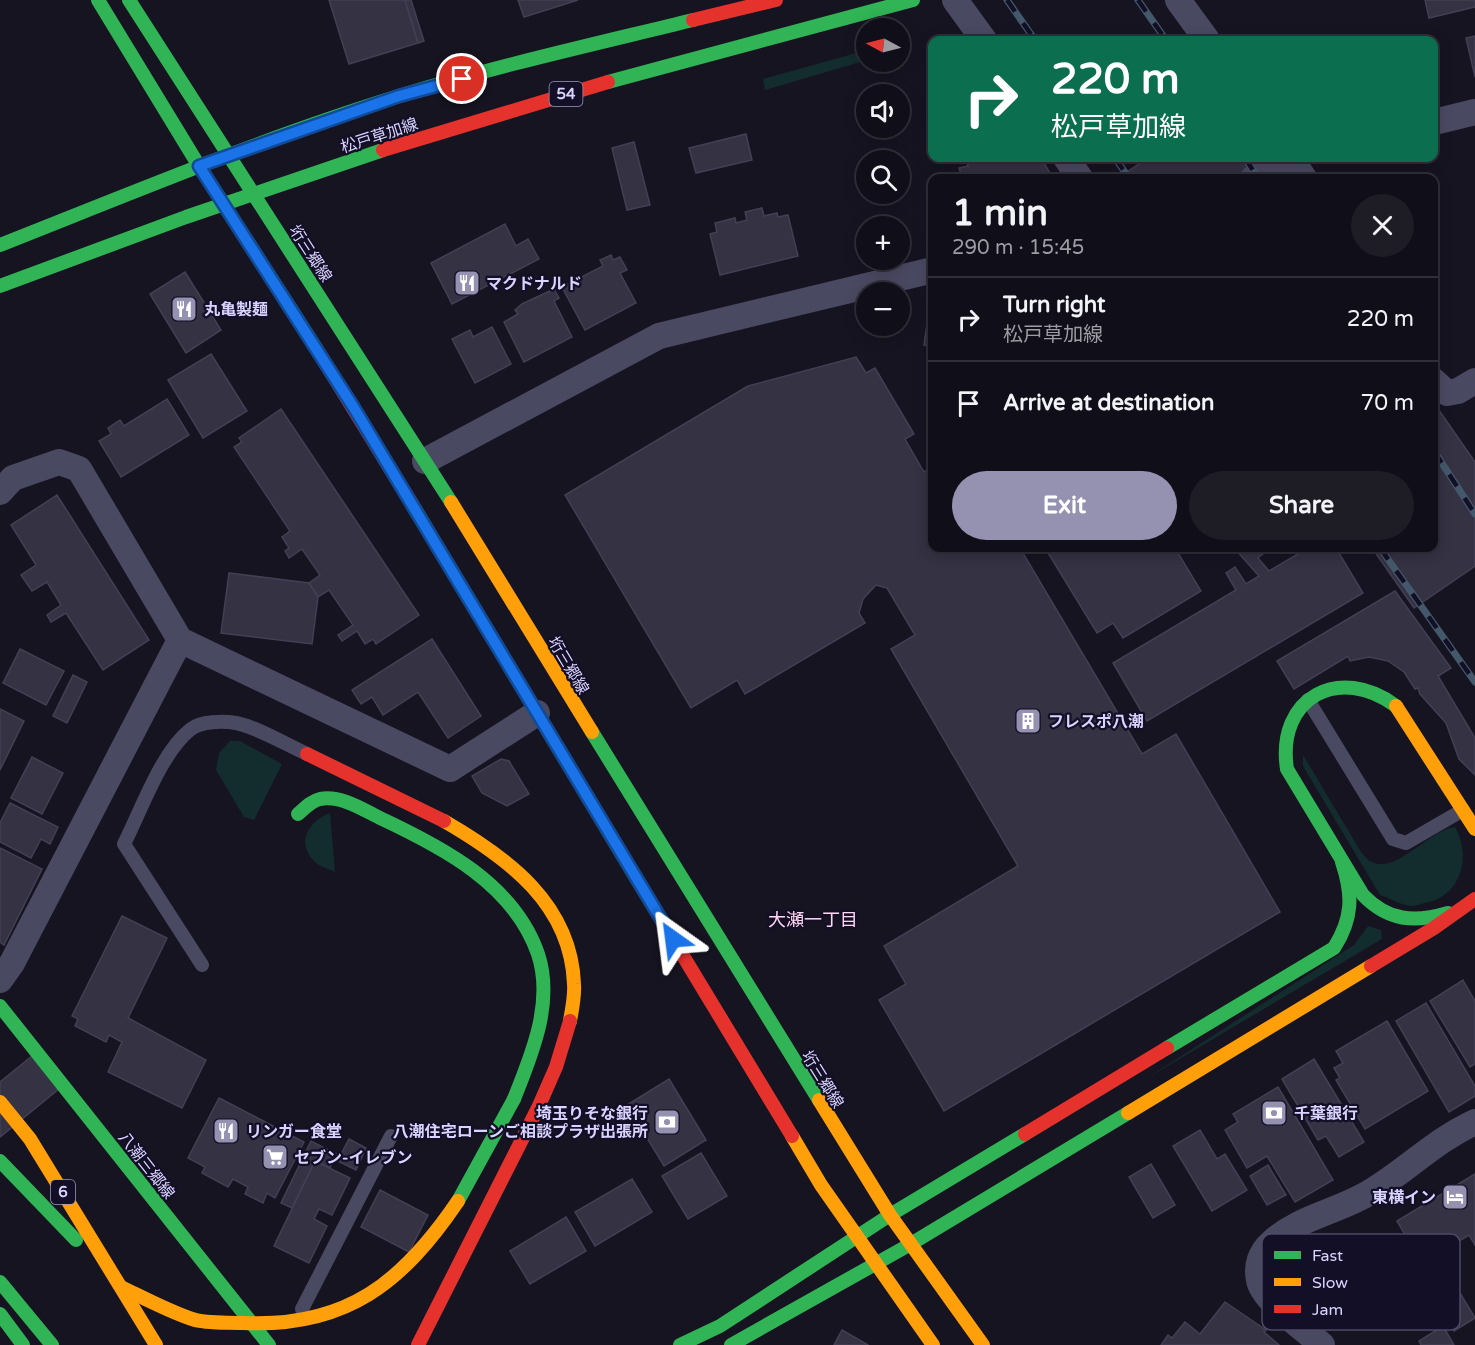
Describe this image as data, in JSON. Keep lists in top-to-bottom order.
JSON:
{
  "streets": {
    "main road": [
      "54",
      "松戸草加線",
      "垳三郷線",
      "八潮三郷線",
      "6"
    ]
  },
  "crossings": [
    ["松戸草加線", "垳三郷線"]
  ],
  "districts": ["大瀬一丁目"],
  "places": {
    "restaurant": ["マクドナルド", "丸亀製麺", "リンガー食堂"],
    "building": ["フレスポ八潮"],
    "bank": ["千葉銀行", "埼玉りそな銀行 八潮住宅ローンご相談プラザ出張所"],
    "supermarket": ["セブン-イレブン"],
    "hotel": ["東横イン"]
  },
  "legend": ["Fast", "Slow", "Jam"],
  "north": "left",
  "page": {
    "map_buttons": ["+", "−"],
    "turn": ["220 m", "松戸草加線"],
    "heading": ["1 min", "290 m · 15:45"],
    "list": [
      {
        "name": "Turn right",
        "note": "松戸草加線",
        "value": "220 m"
      },
      {
        "name": "Arrive at destination",
        "value": "70 m"
      }
    ],
    "buttons": ["Exit", "Share"]
  }
}
